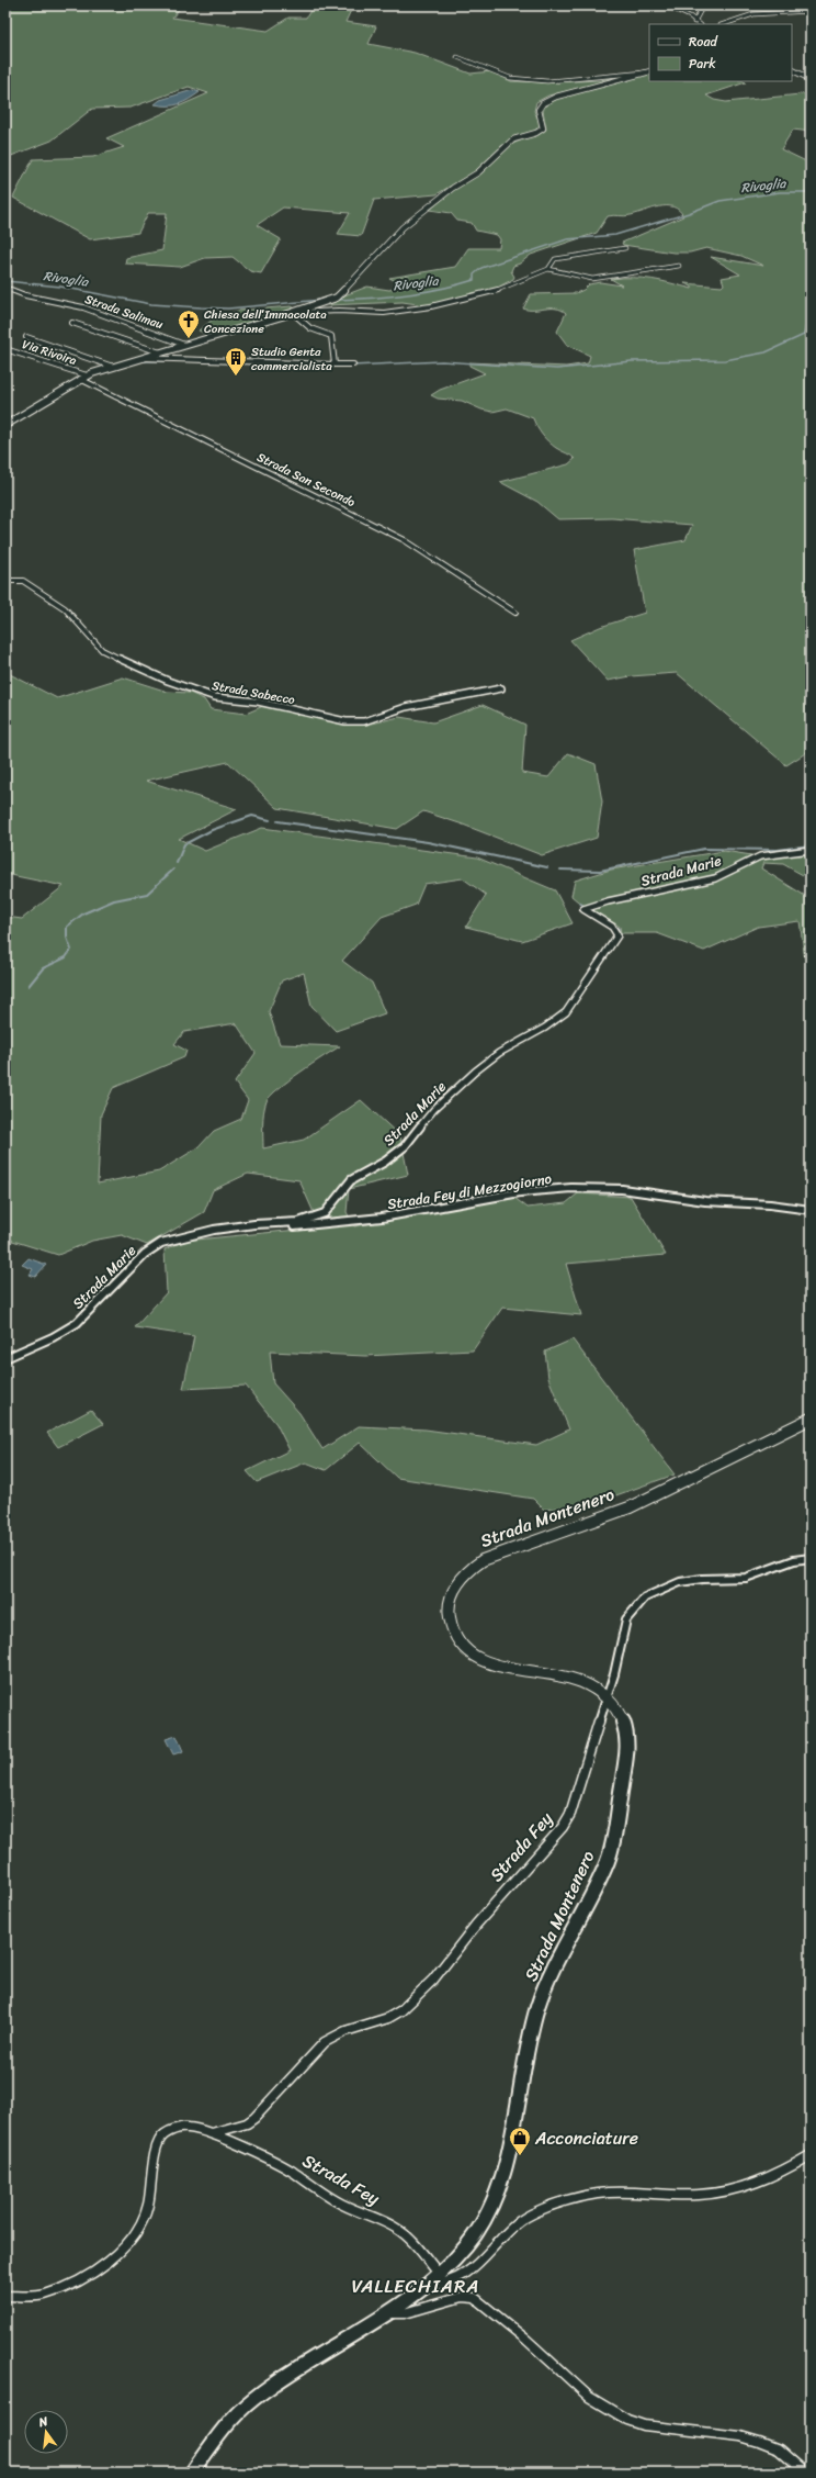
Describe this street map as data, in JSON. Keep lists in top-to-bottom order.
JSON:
{
  "streets": {
    "street": [
      "Strada Salimau",
      "Via Rivoira",
      "Strada San Secondo",
      "Strada Sabecco",
      "Strada Marie",
      "Strada Fey di Mezzogiorno",
      "Strada Montenero",
      "Strada Fey"
    ]
  },
  "crossings": [
    ["Strada Marie", "Strada Fey di Mezzogiorno"],
    ["Strada Montenero", "Strada Fey"]
  ],
  "districts": ["VALLECHIARA"],
  "water": ["Rivoglia"],
  "places": {
    "church": ["Chiesa dell′Immacolata Concezione"],
    "building": ["Studio Genta commercialista"],
    "shop": ["Acconciature"]
  },
  "legend": ["Road", "Park"],
  "north": "top"
}
